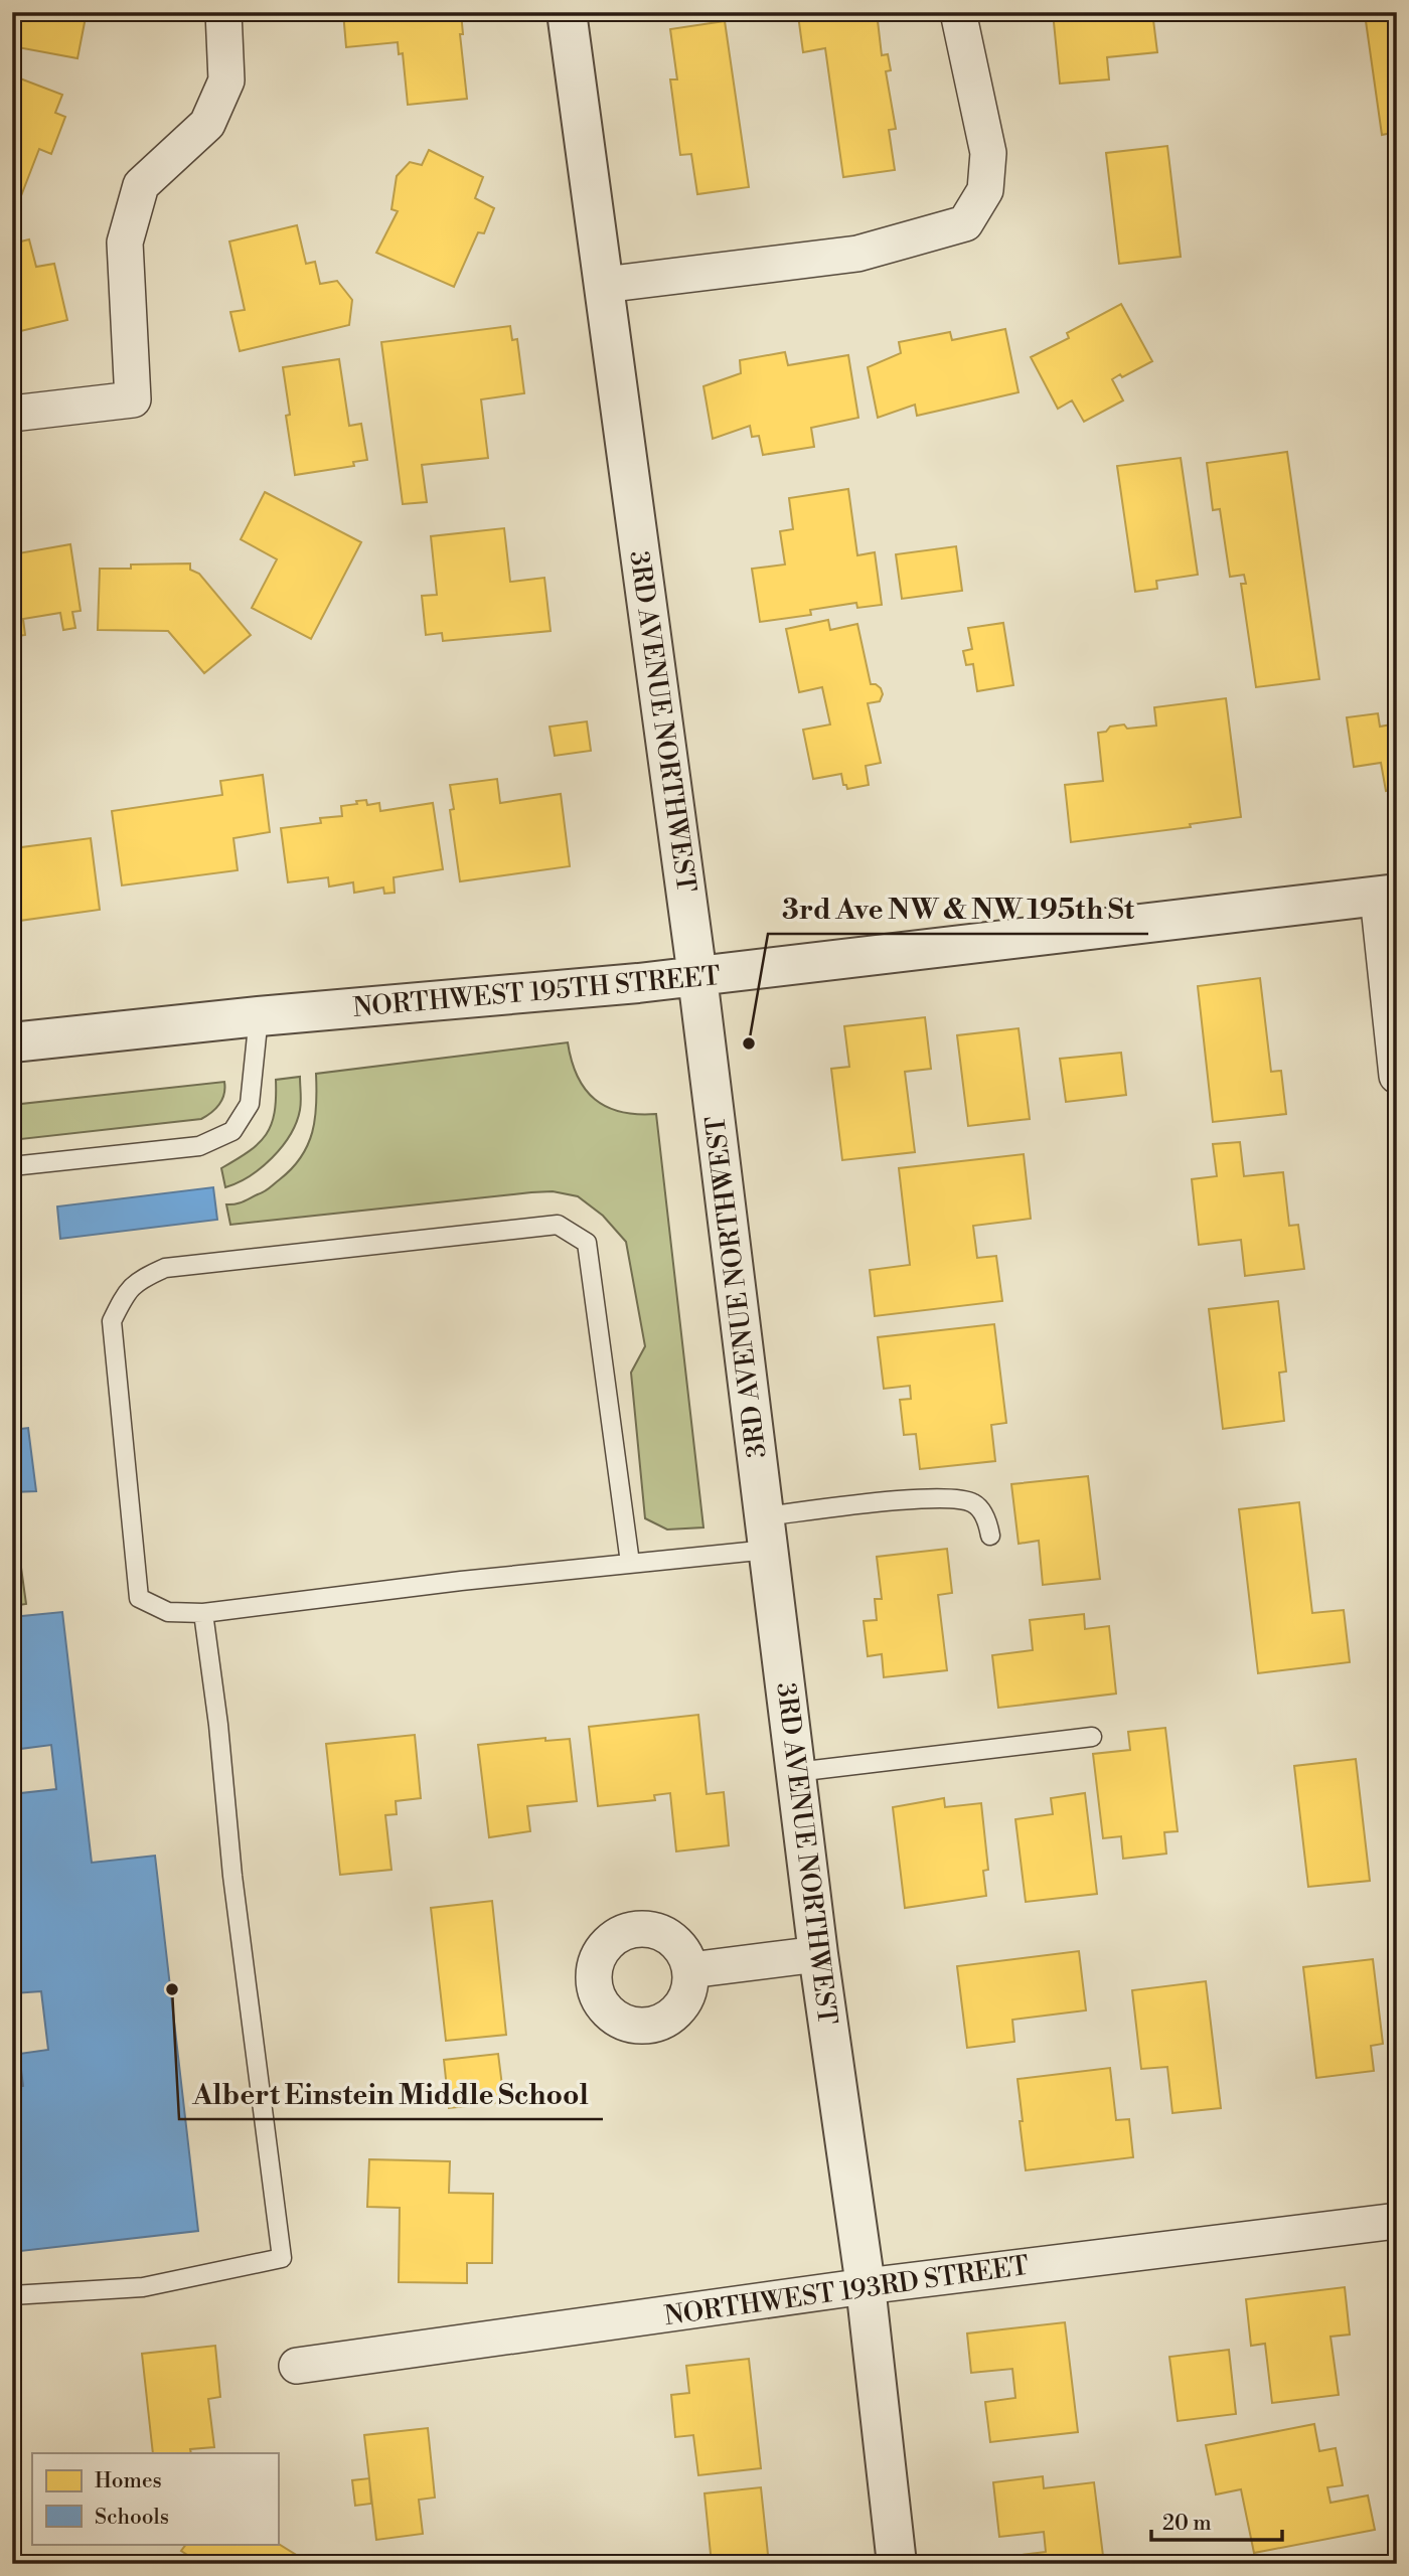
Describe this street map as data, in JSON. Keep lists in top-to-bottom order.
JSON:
{
  "streets": {
    "street": ["3RD AVENUE NORTHWEST", "NORTHWEST 195TH STREET", "NORTHWEST 193RD STREET"]
  },
  "crossings": [
    ["3RD AVENUE NORTHWEST", "NORTHWEST 195TH STREET"],
    ["3RD AVENUE NORTHWEST", "NORTHWEST 193RD STREET"]
  ],
  "places": ["3rd Ave NW & NW 195th St", "Albert Einstein Middle School"],
  "legend": ["Homes", "Schools"],
  "scale_bar": "20 m"
}
